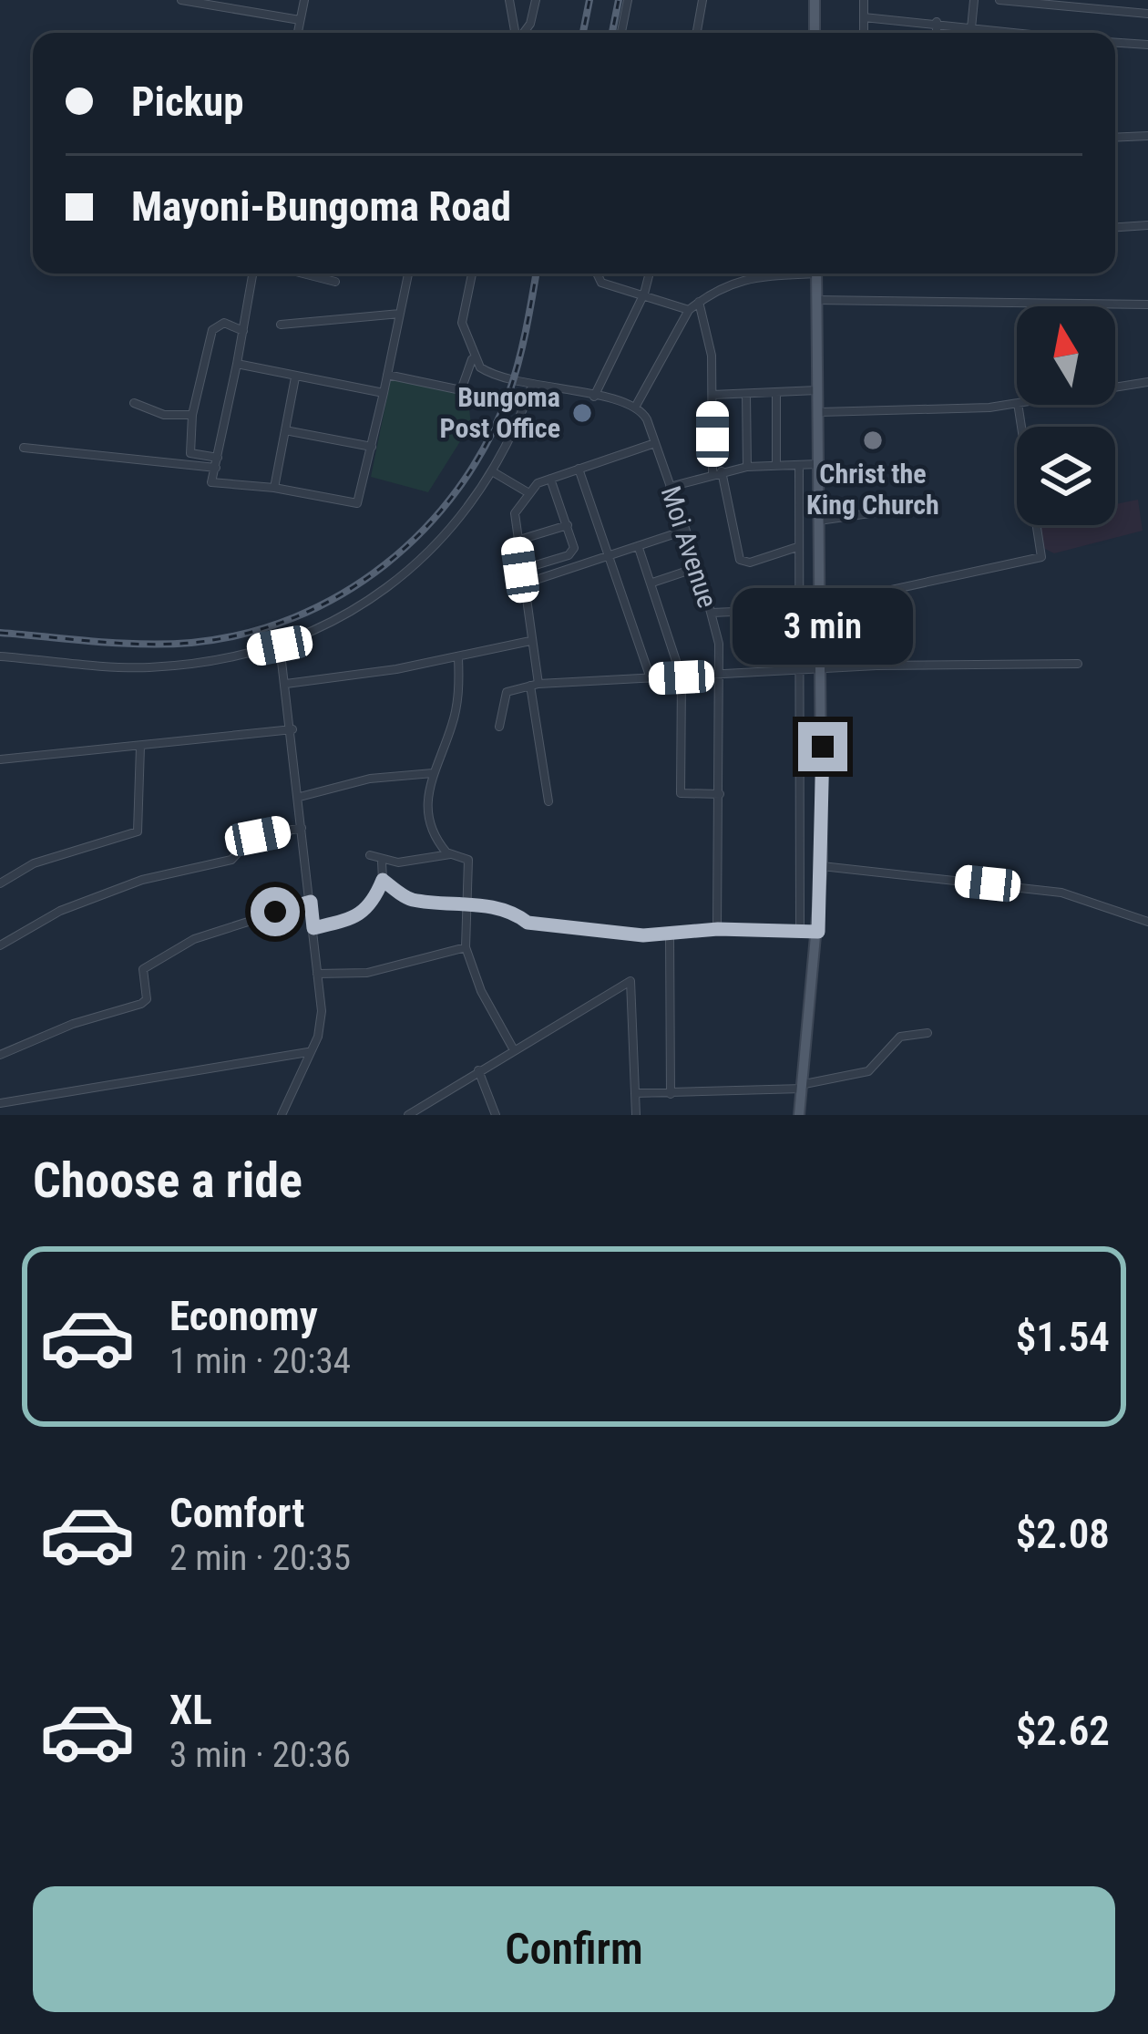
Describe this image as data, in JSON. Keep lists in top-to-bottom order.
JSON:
{
  "streets": {
    "street": ["Moi Avenue"]
  },
  "places": ["Bungoma Post Office", "Christ the King Church"],
  "north": "top",
  "page": {
    "banner": ["Pickup", "Mayoni-Bungoma Road"],
    "bubble": "3 min",
    "heading": "Choose a ride",
    "list": [
      {
        "name": "Economy",
        "note": "1 min · 20:34",
        "value": "$1.54"
      },
      {
        "name": "Comfort",
        "note": "2 min · 20:35",
        "value": "$2.08"
      },
      {
        "name": "XL",
        "note": "3 min · 20:36",
        "value": "$2.62"
      }
    ],
    "buttons": "Confirm"
  }
}
